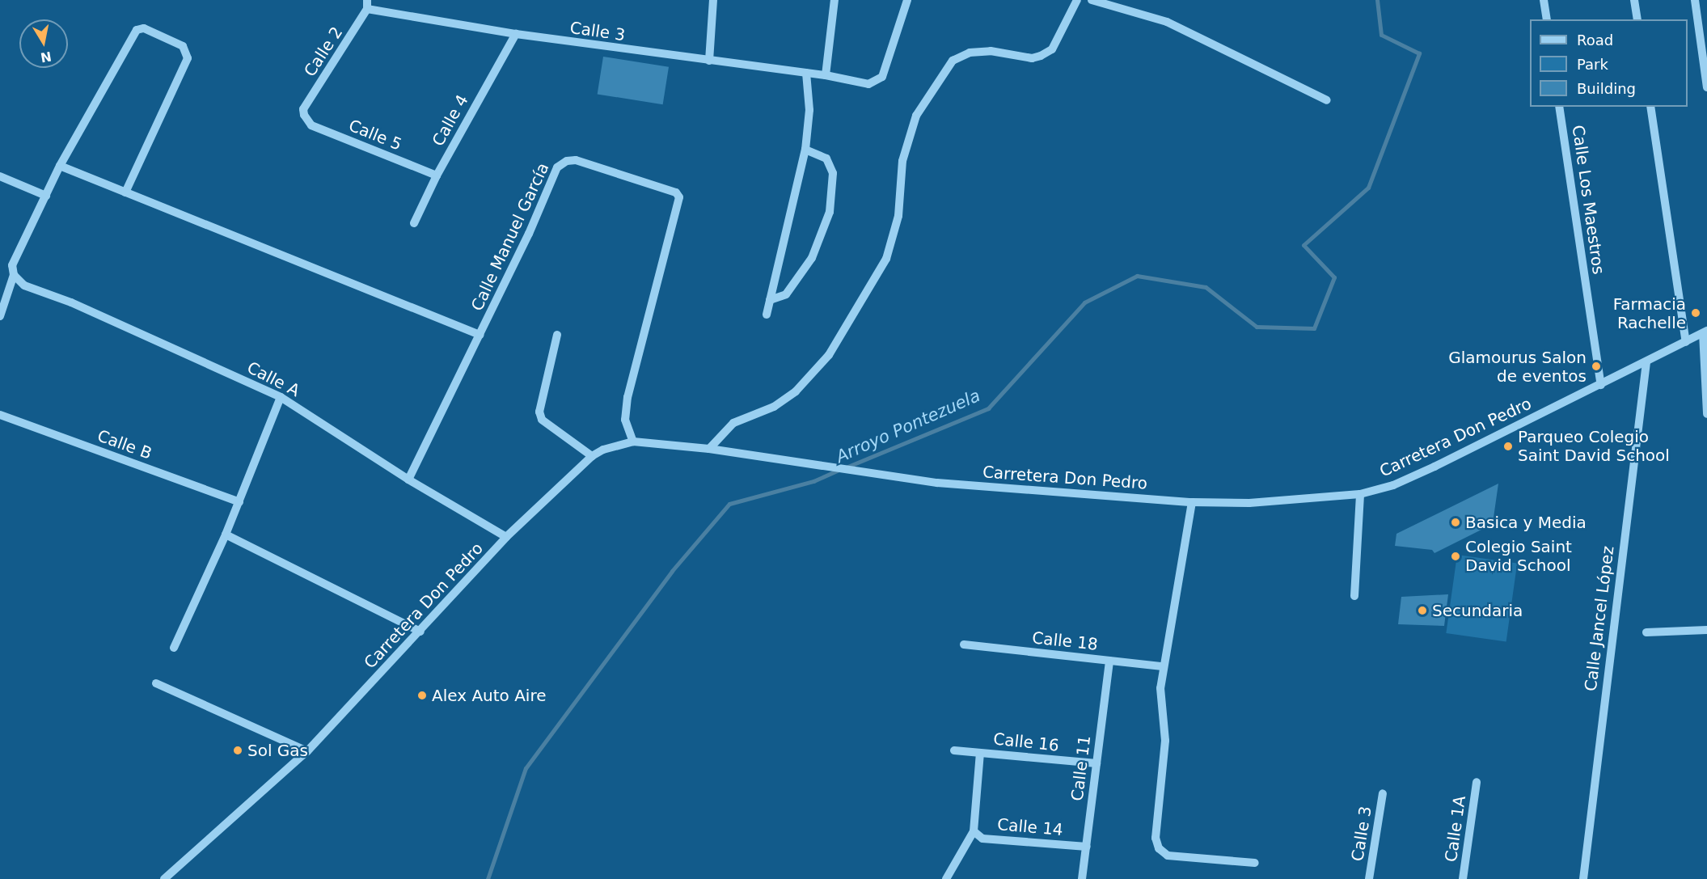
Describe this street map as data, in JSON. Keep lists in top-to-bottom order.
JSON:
{
  "streets": {
    "street": [
      "Calle 3",
      "Calle 2",
      "Calle 4",
      "Calle 5",
      "Calle Los Maestros",
      "Calle Manuel García",
      "Calle A",
      "Carretera Don Pedro",
      "Calle B",
      "Calle Jancel López",
      "Calle 18",
      "Calle 16",
      "Calle 11",
      "Calle 14",
      "Calle 1A"
    ]
  },
  "crossings": [
    ["Calle 3", "Calle 2"],
    ["Calle 3", "Calle 4"],
    ["Calle 2", "Calle 5"],
    ["Calle 4", "Calle 5"],
    ["Calle Los Maestros", "Carretera Don Pedro"],
    ["Calle Manuel García", "Calle A"],
    ["Calle Manuel García", "Carretera Don Pedro"],
    ["Calle A", "Carretera Don Pedro"],
    ["Carretera Don Pedro", "Calle Jancel López"],
    ["Calle 18", "Calle 11"],
    ["Calle 16", "Calle 11"],
    ["Calle 11", "Calle 14"]
  ],
  "water": ["Arroyo Pontezuela"],
  "places": [
    "Farmacia Rachelle",
    "Glamourus Salon de eventos",
    "Parqueo Colegio Saint David School",
    "Basica y Media",
    "Colegio Saint David School",
    "Secundaria",
    "Alex Auto Aire",
    "Sol Gas"
  ],
  "legend": ["Road", "Park", "Building"],
  "north": "bottom"
}
